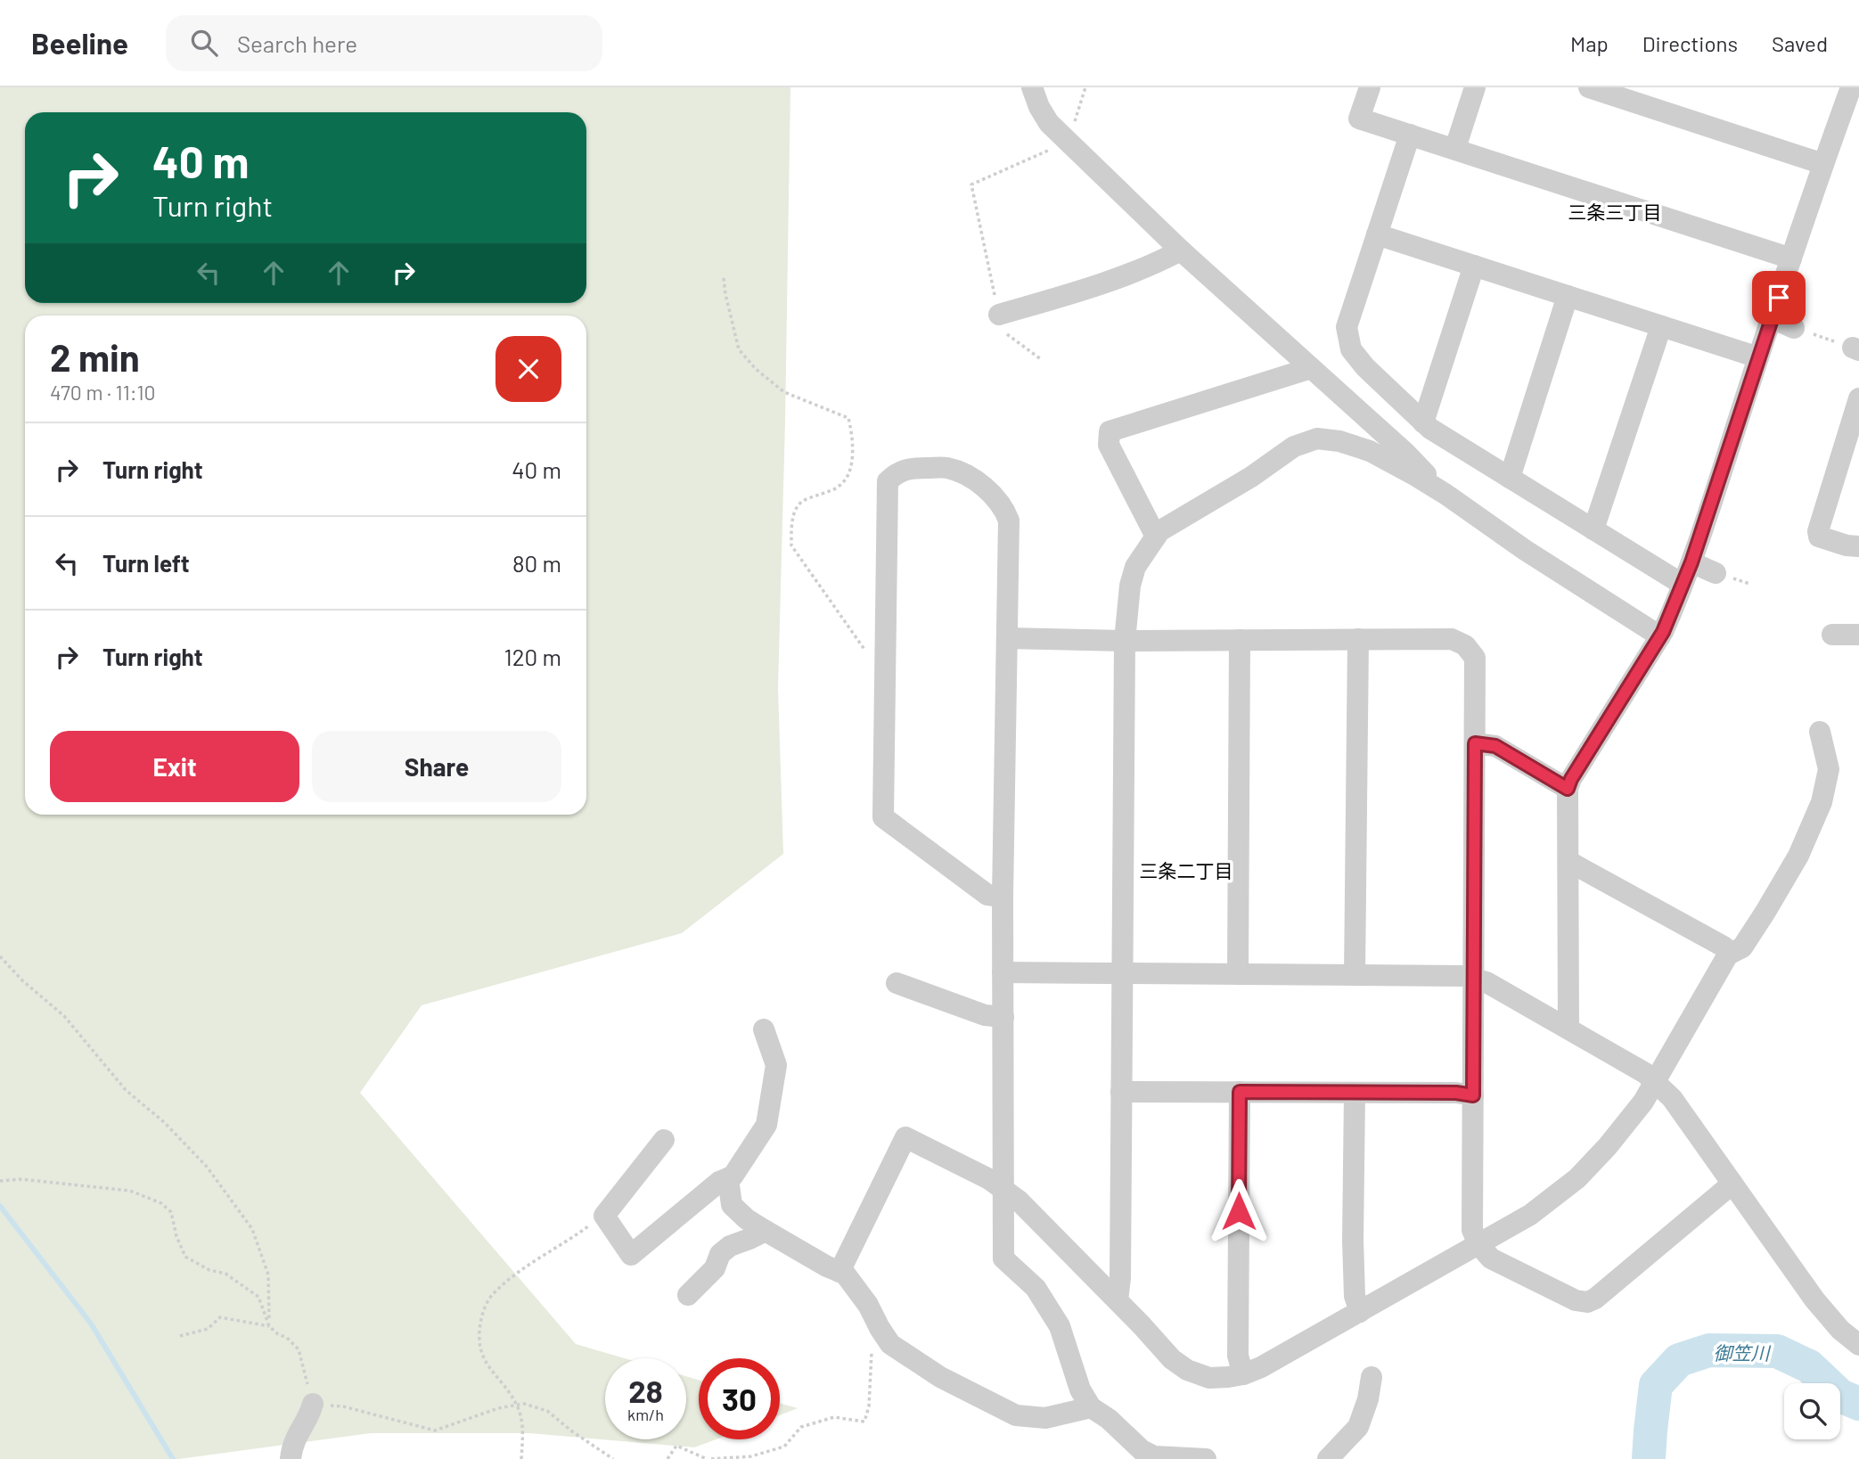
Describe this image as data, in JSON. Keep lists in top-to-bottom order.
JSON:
{
  "districts": ["三条三丁目", "三条二丁目"],
  "water": ["御笠川"],
  "page": {
    "header": "Beeline",
    "search": "Search here",
    "nav": ["Map", "Directions", "Saved"],
    "turn": ["40 m", "Turn right"],
    "heading": ["2 min", "470 m · 11:10"],
    "list": [
      {
        "name": "Turn right",
        "value": "40 m"
      },
      {
        "name": "Turn left",
        "value": "80 m"
      },
      {
        "name": "Turn right",
        "value": "120 m"
      }
    ],
    "buttons": ["Exit", "Share"],
    "speed": "28 km/h",
    "limit": "30"
  }
}
